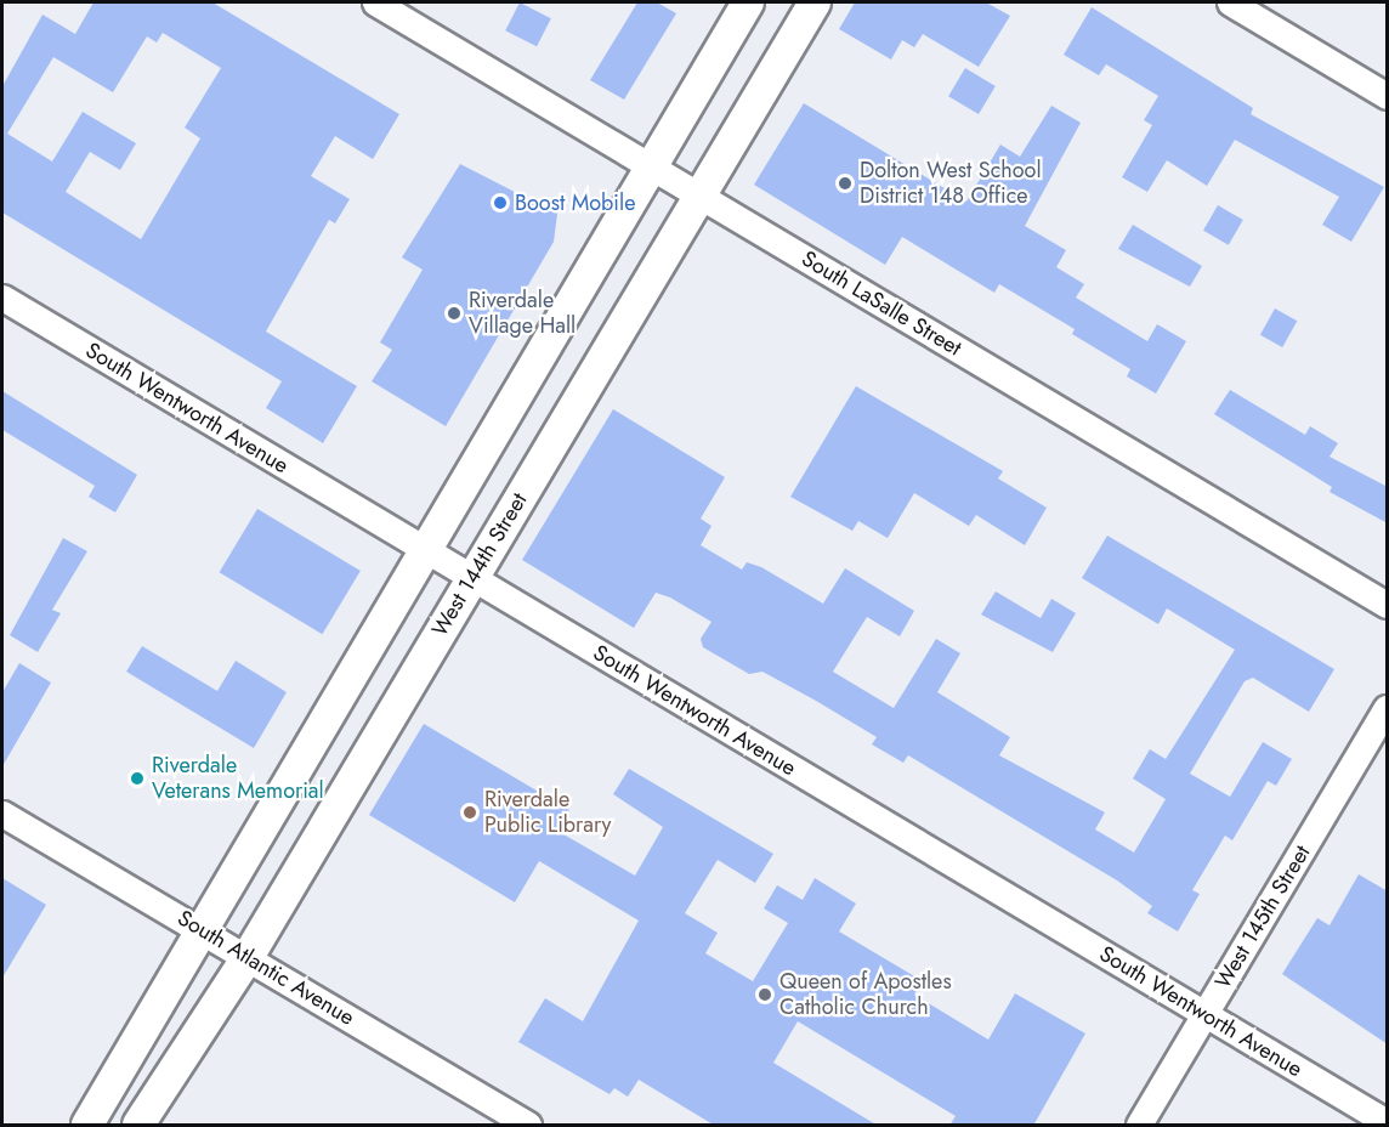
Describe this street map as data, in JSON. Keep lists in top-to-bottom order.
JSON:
{
  "streets": {
    "street": [
      "South LaSalle Street",
      "South Wentworth Avenue",
      "West 144th Street",
      "West 145th Street",
      "South Atlantic Avenue"
    ]
  },
  "crossings": [
    ["South LaSalle Street", "West 144th Street"],
    ["South Wentworth Avenue", "West 144th Street"],
    ["South Wentworth Avenue", "West 145th Street"],
    ["West 144th Street", "South Atlantic Avenue"]
  ],
  "places": [
    "Dolton West School District 148 Office",
    "Boost Mobile",
    "Riverdale Village Hall",
    "Riverdale Veterans Memorial",
    "Riverdale Public Library",
    "Queen of Apostles Catholic Church"
  ]
}
